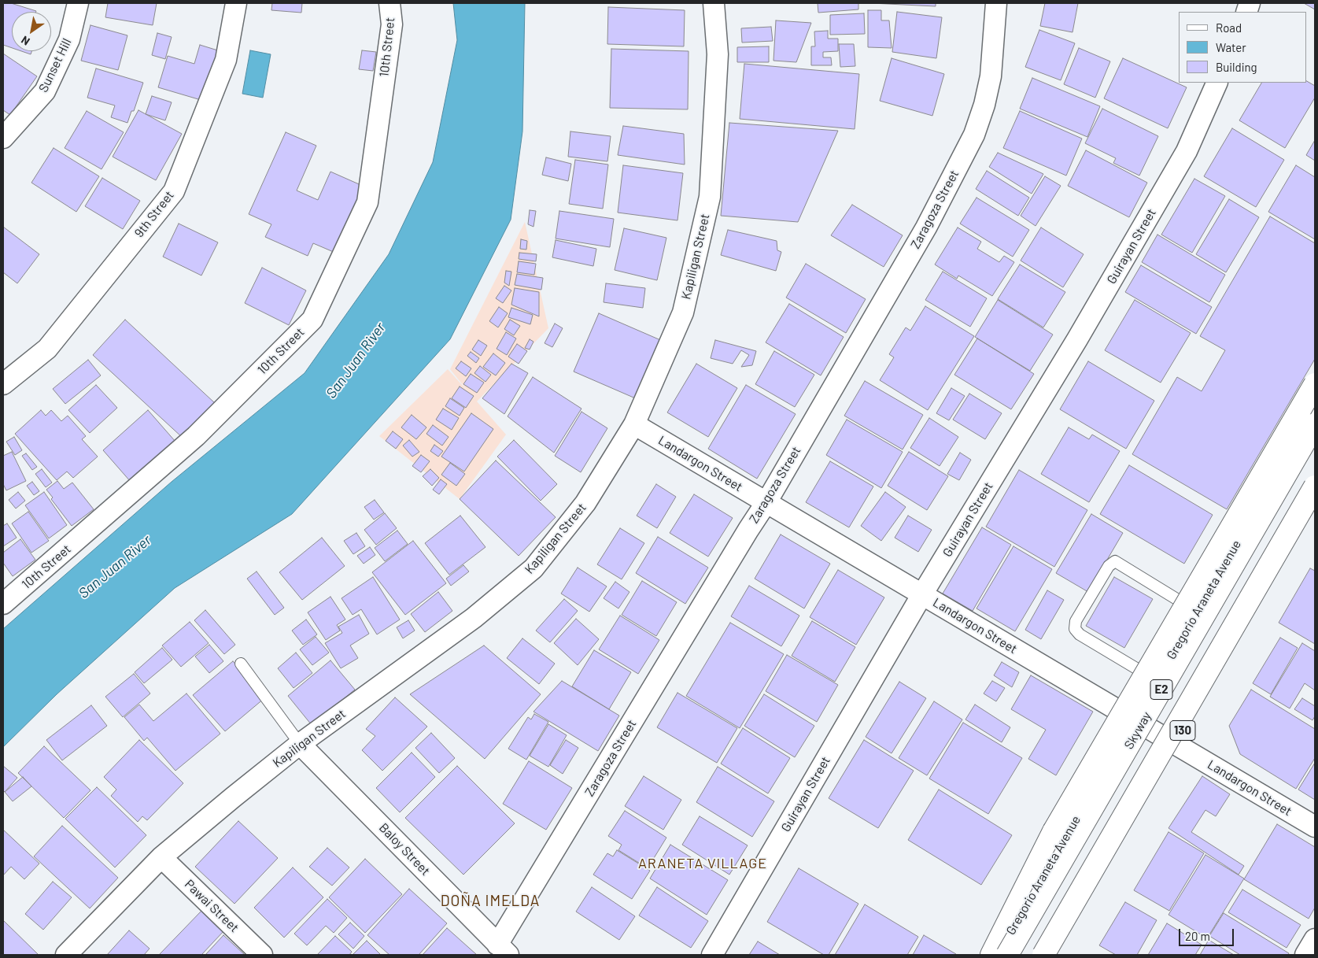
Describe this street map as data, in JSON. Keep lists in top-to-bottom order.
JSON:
{
  "streets": {
    "main road": [
      "Gregorio Araneta Avenue",
      "E2",
      "Skyway",
      "130"
    ],
    "street": [
      "10th Street",
      "Sunset Hill",
      "Zaragoza Street",
      "9th Street",
      "Guirayan Street",
      "Kapiligan Street",
      "Landargon Street",
      "Baloy Street",
      "Pawai Street"
    ]
  },
  "crossings": [
    ["Zaragoza Street", "Landargon Street"],
    ["Zaragoza Street", "Baloy Street"],
    ["Guirayan Street", "Landargon Street"],
    ["Kapiligan Street", "Landargon Street"],
    ["Kapiligan Street", "Baloy Street"],
    ["Kapiligan Street", "Pawai Street"],
    ["Landargon Street", "Gregorio Araneta Avenue"],
    ["Landargon Street", "130"]
  ],
  "districts": ["ARANETA VILLAGE", "DOÑA IMELDA"],
  "water": ["San Juan River"],
  "legend": ["Road", "Water", "Building"],
  "scale_bar": "20 m",
  "north": "bottom left"
}
